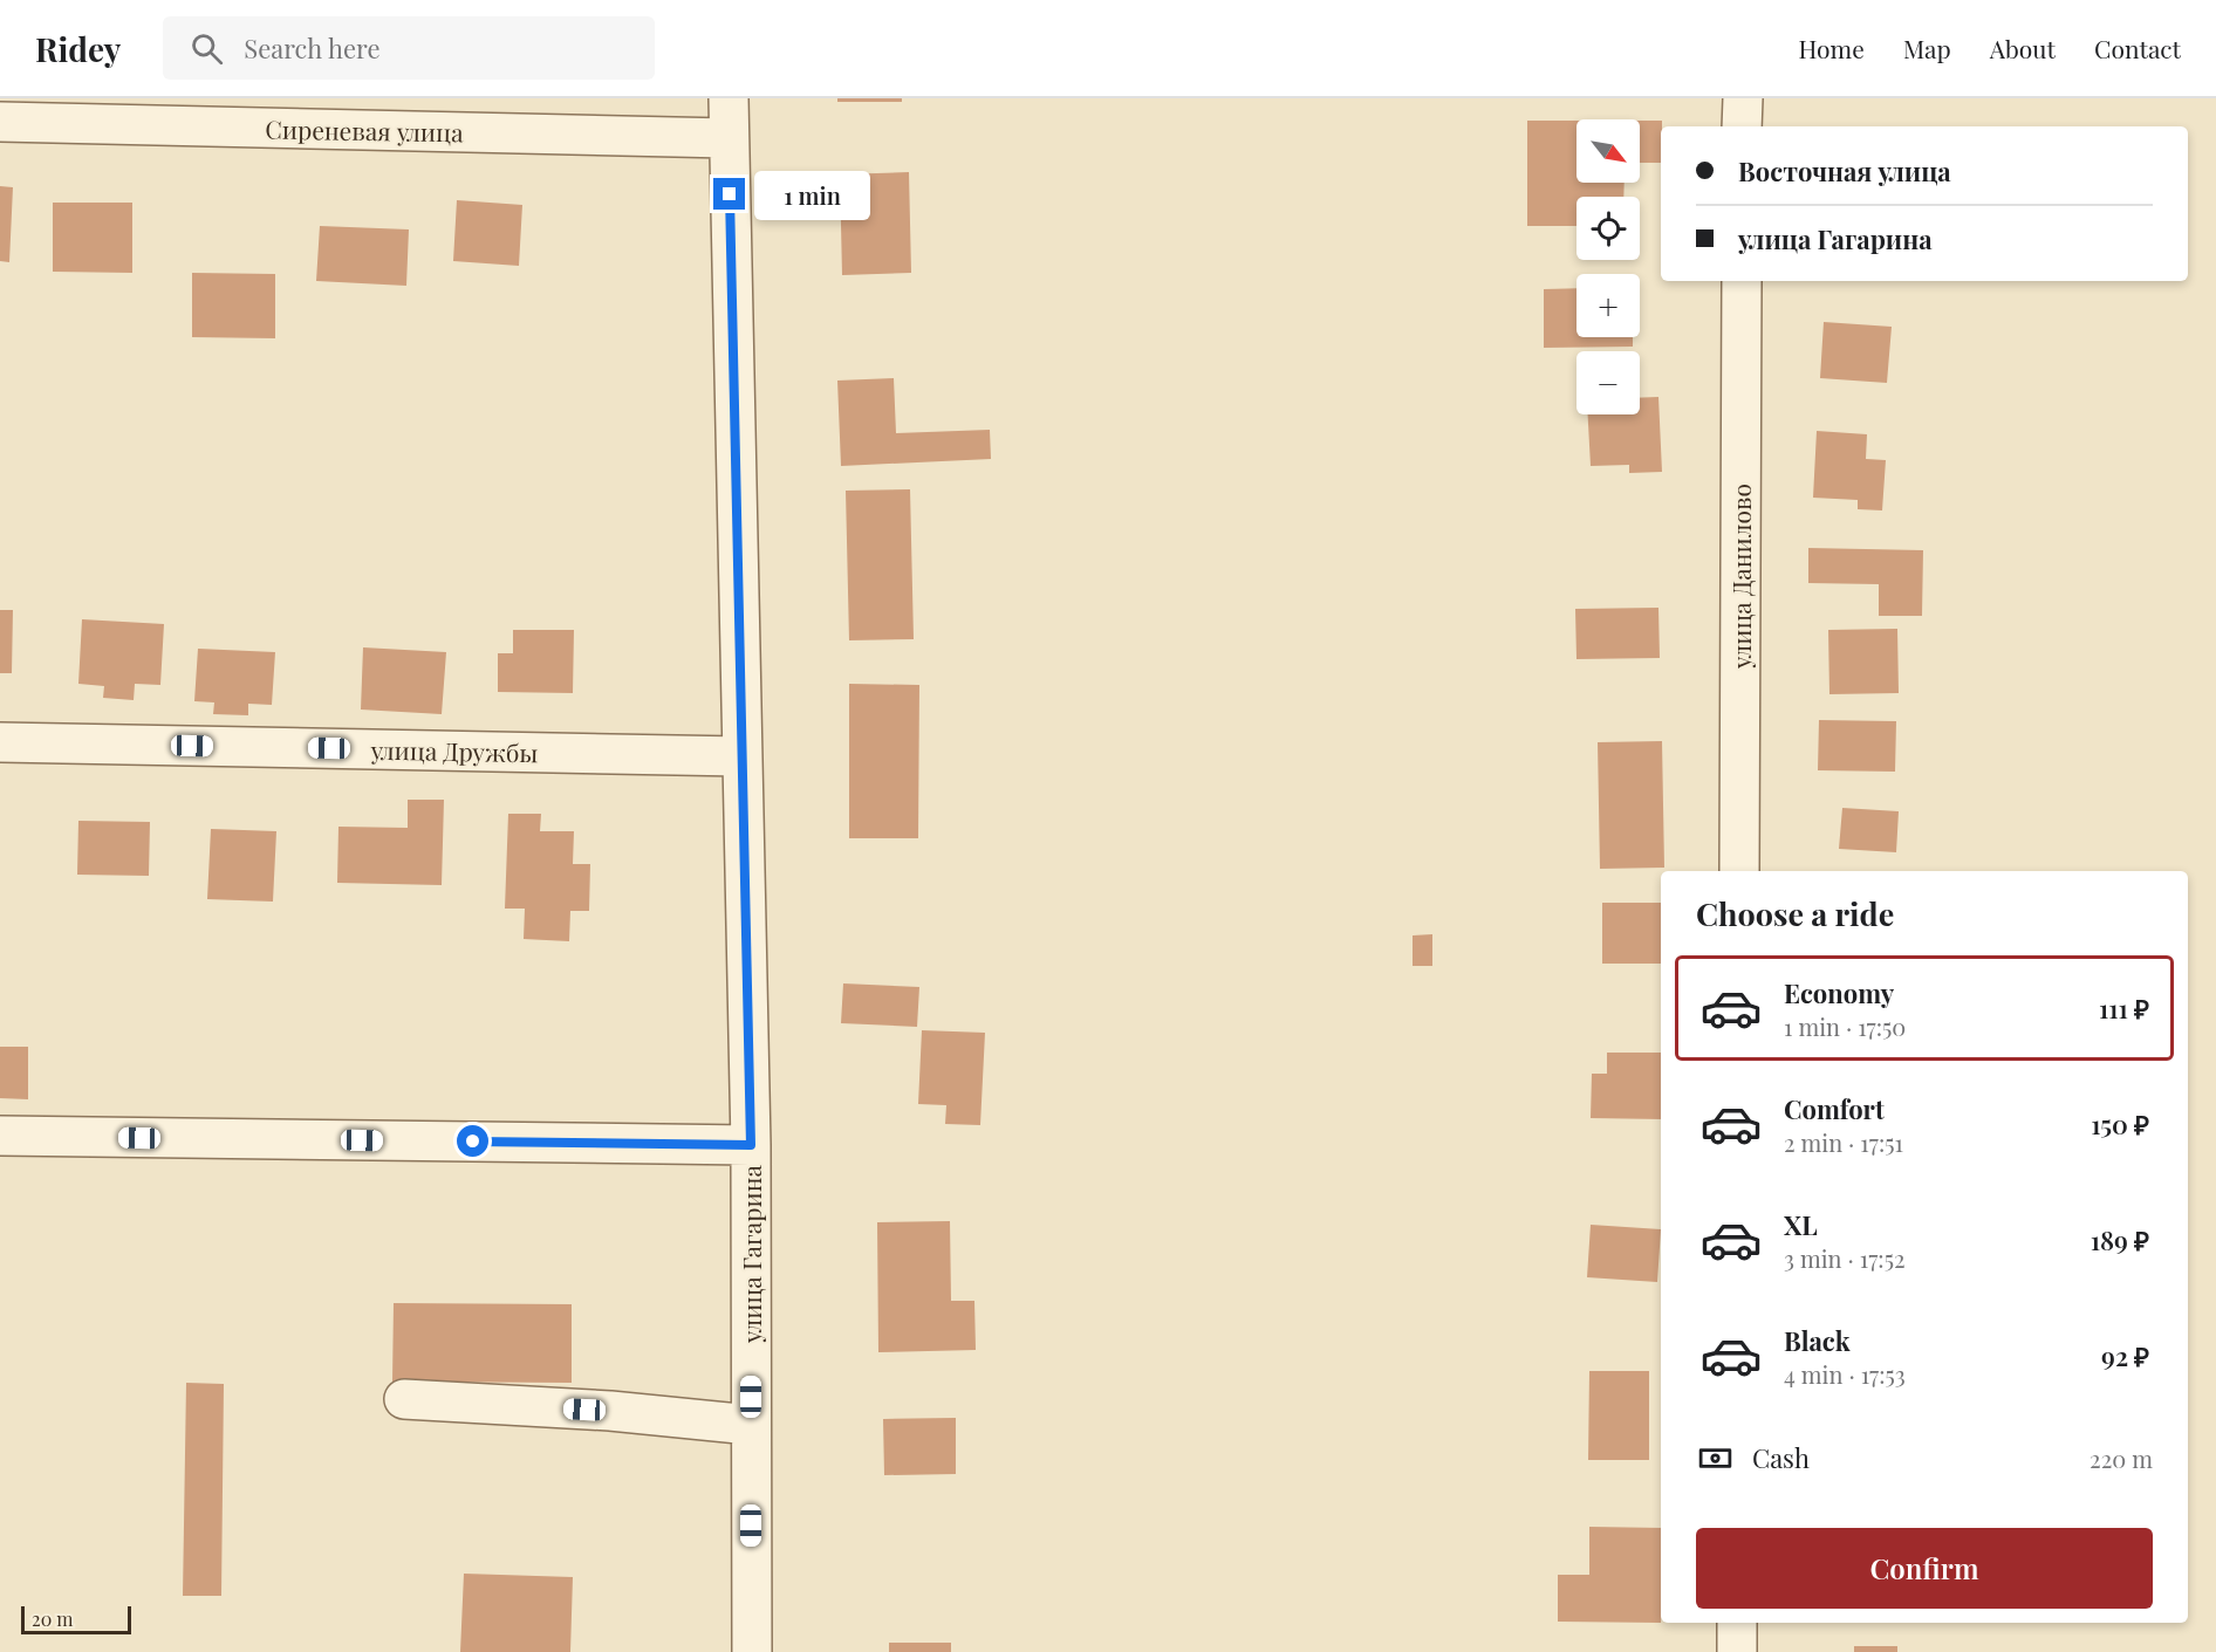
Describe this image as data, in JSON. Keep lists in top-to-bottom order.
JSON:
{
  "streets": {
    "street": [
      "Сиреневая улица",
      "улица Данилово",
      "улица Дружбы",
      "улица Гагарина"
    ]
  },
  "crossings": [
    ["Сиреневая улица", "улица Гагарина"],
    ["улица Дружбы", "улица Гагарина"]
  ],
  "scale_bar": "20 m",
  "north": "bottom right",
  "page": {
    "header": "Ridey",
    "search": "Search here",
    "nav": [
      "Home",
      "Map",
      "About",
      "Contact"
    ],
    "map_buttons": ["+", "−"],
    "banner": ["Восточная улица", "улица Гагарина"],
    "bubble": "1 min",
    "heading": "Choose a ride",
    "list": [
      {
        "name": "Economy",
        "note": "1 min · 17:50",
        "value": "111 ₽"
      },
      {
        "name": "Comfort",
        "note": "2 min · 17:51",
        "value": "150 ₽"
      },
      {
        "name": "XL",
        "note": "3 min · 17:52",
        "value": "189 ₽"
      },
      {
        "name": "Black",
        "note": "4 min · 17:53",
        "value": "92 ₽"
      }
    ],
    "pay": ["Cash", "220 m"],
    "buttons": "Confirm",
    "scale": "20 m"
  }
}
